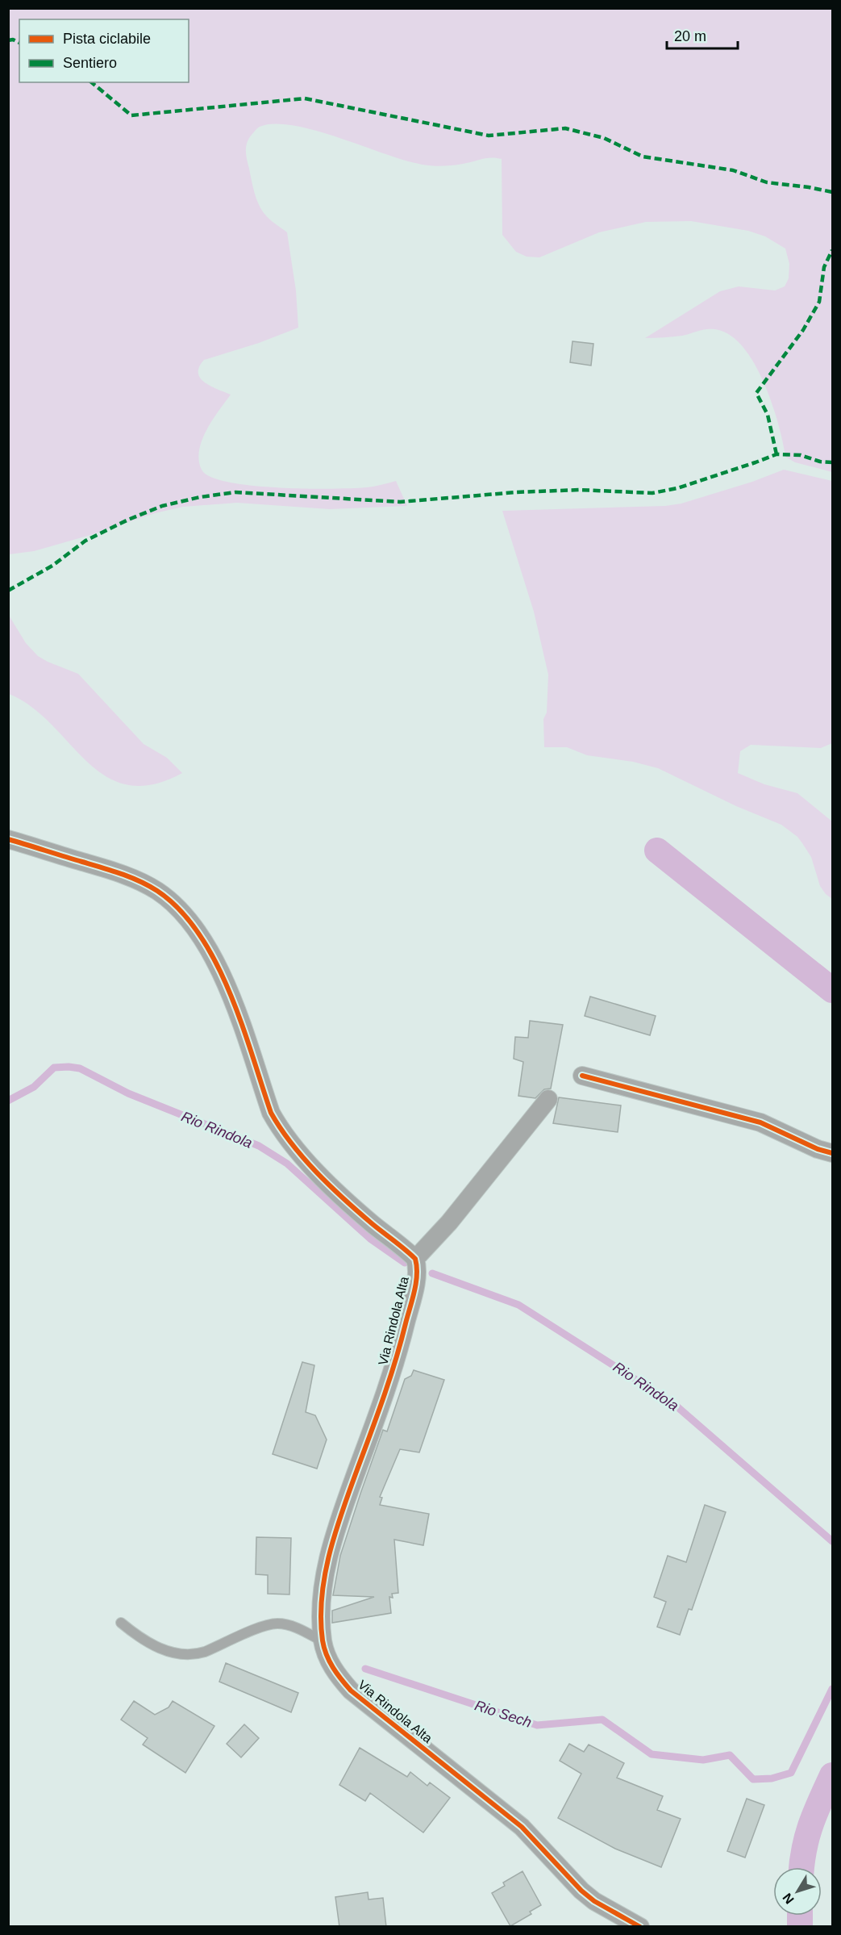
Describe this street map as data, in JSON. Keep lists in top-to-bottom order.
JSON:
{
  "streets": {
    "street": ["Via Rindola Alta"]
  },
  "water": ["Rio Rindola", "Rio Sech"],
  "legend": ["Pista ciclabile", "Sentiero"],
  "scale_bar": "20 m",
  "north": "bottom left"
}
